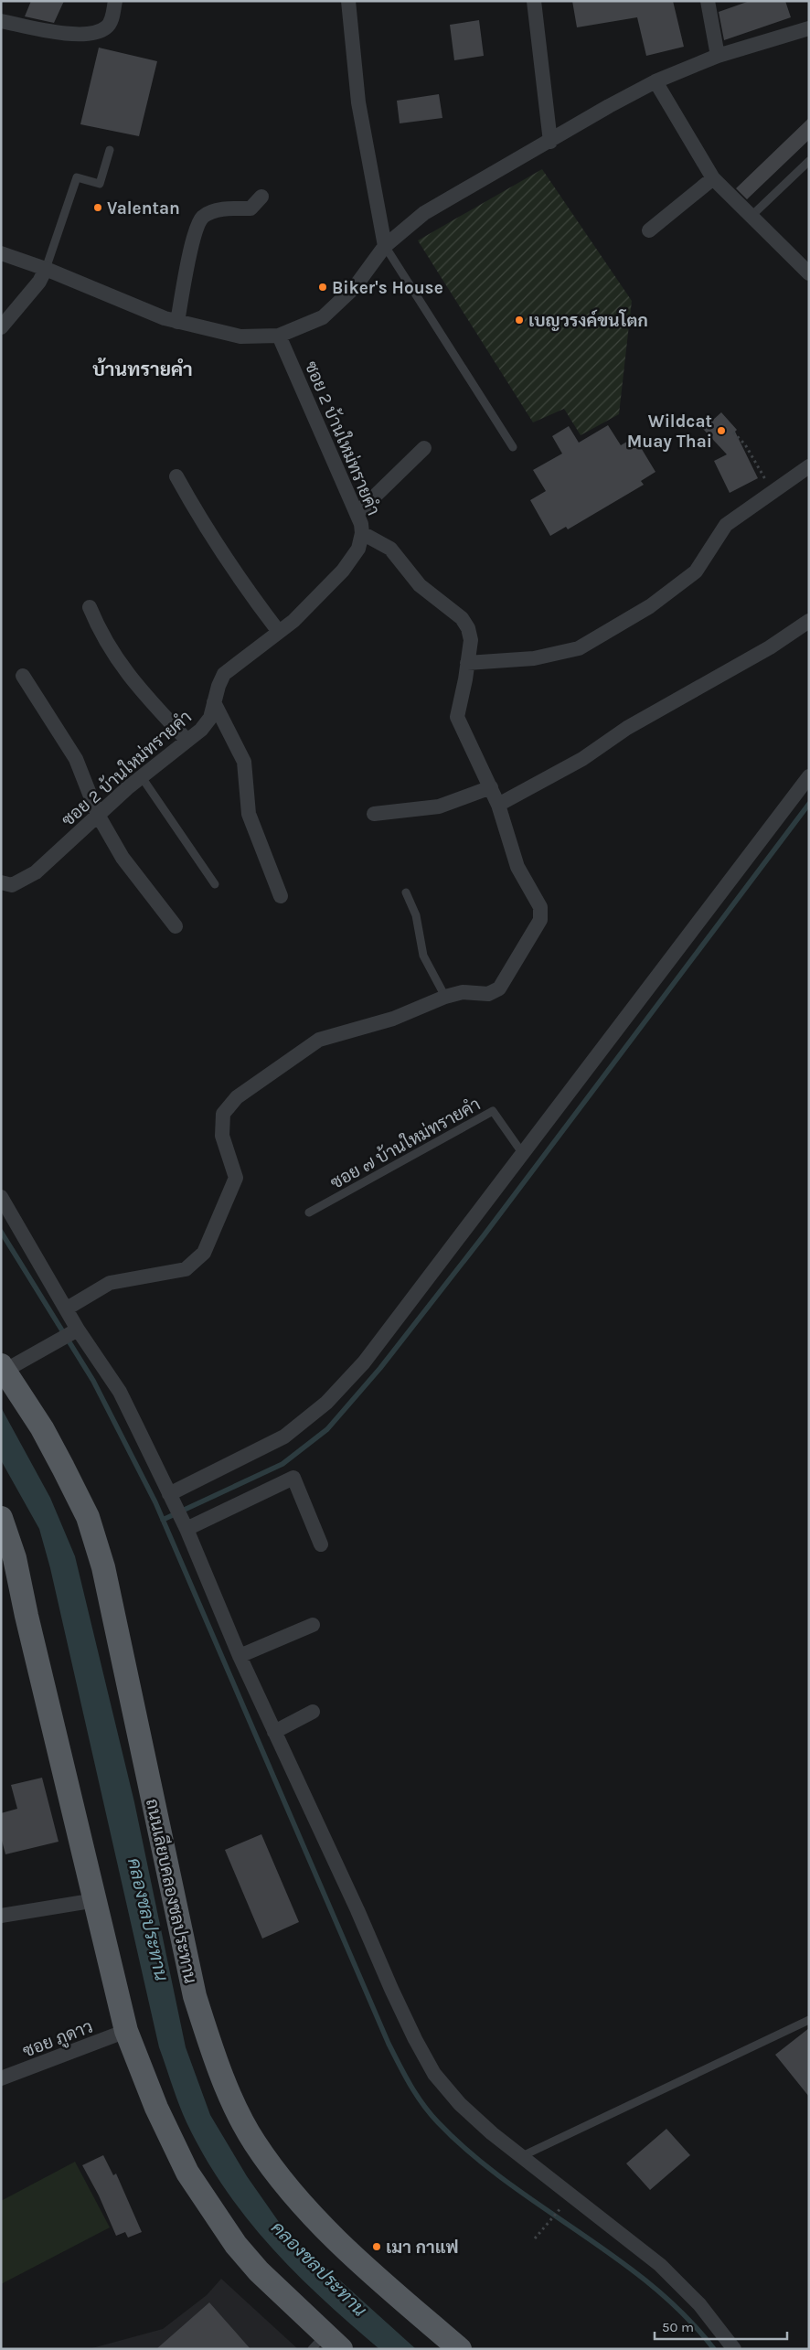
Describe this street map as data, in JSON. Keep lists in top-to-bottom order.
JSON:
{
  "streets": {
    "main road": ["ถนนเลียบคลองชลประทาน"],
    "street": ["ซอย 2 บ้านใหม่ทรายคำ", "ซอย ภูดาว"],
    "lane": ["ซอย ๗ บ้านใหม่ทรายคำ"]
  },
  "districts": ["บ้านทรายคำ"],
  "water": ["คลองชลประทาน"],
  "places": [
    "Valentan",
    "Biker's House",
    "เบญวรงค์ขนโตก",
    "Wildcat Muay Thai",
    "เมา กาแฟ"
  ],
  "scale_bar": "50 m"
}
